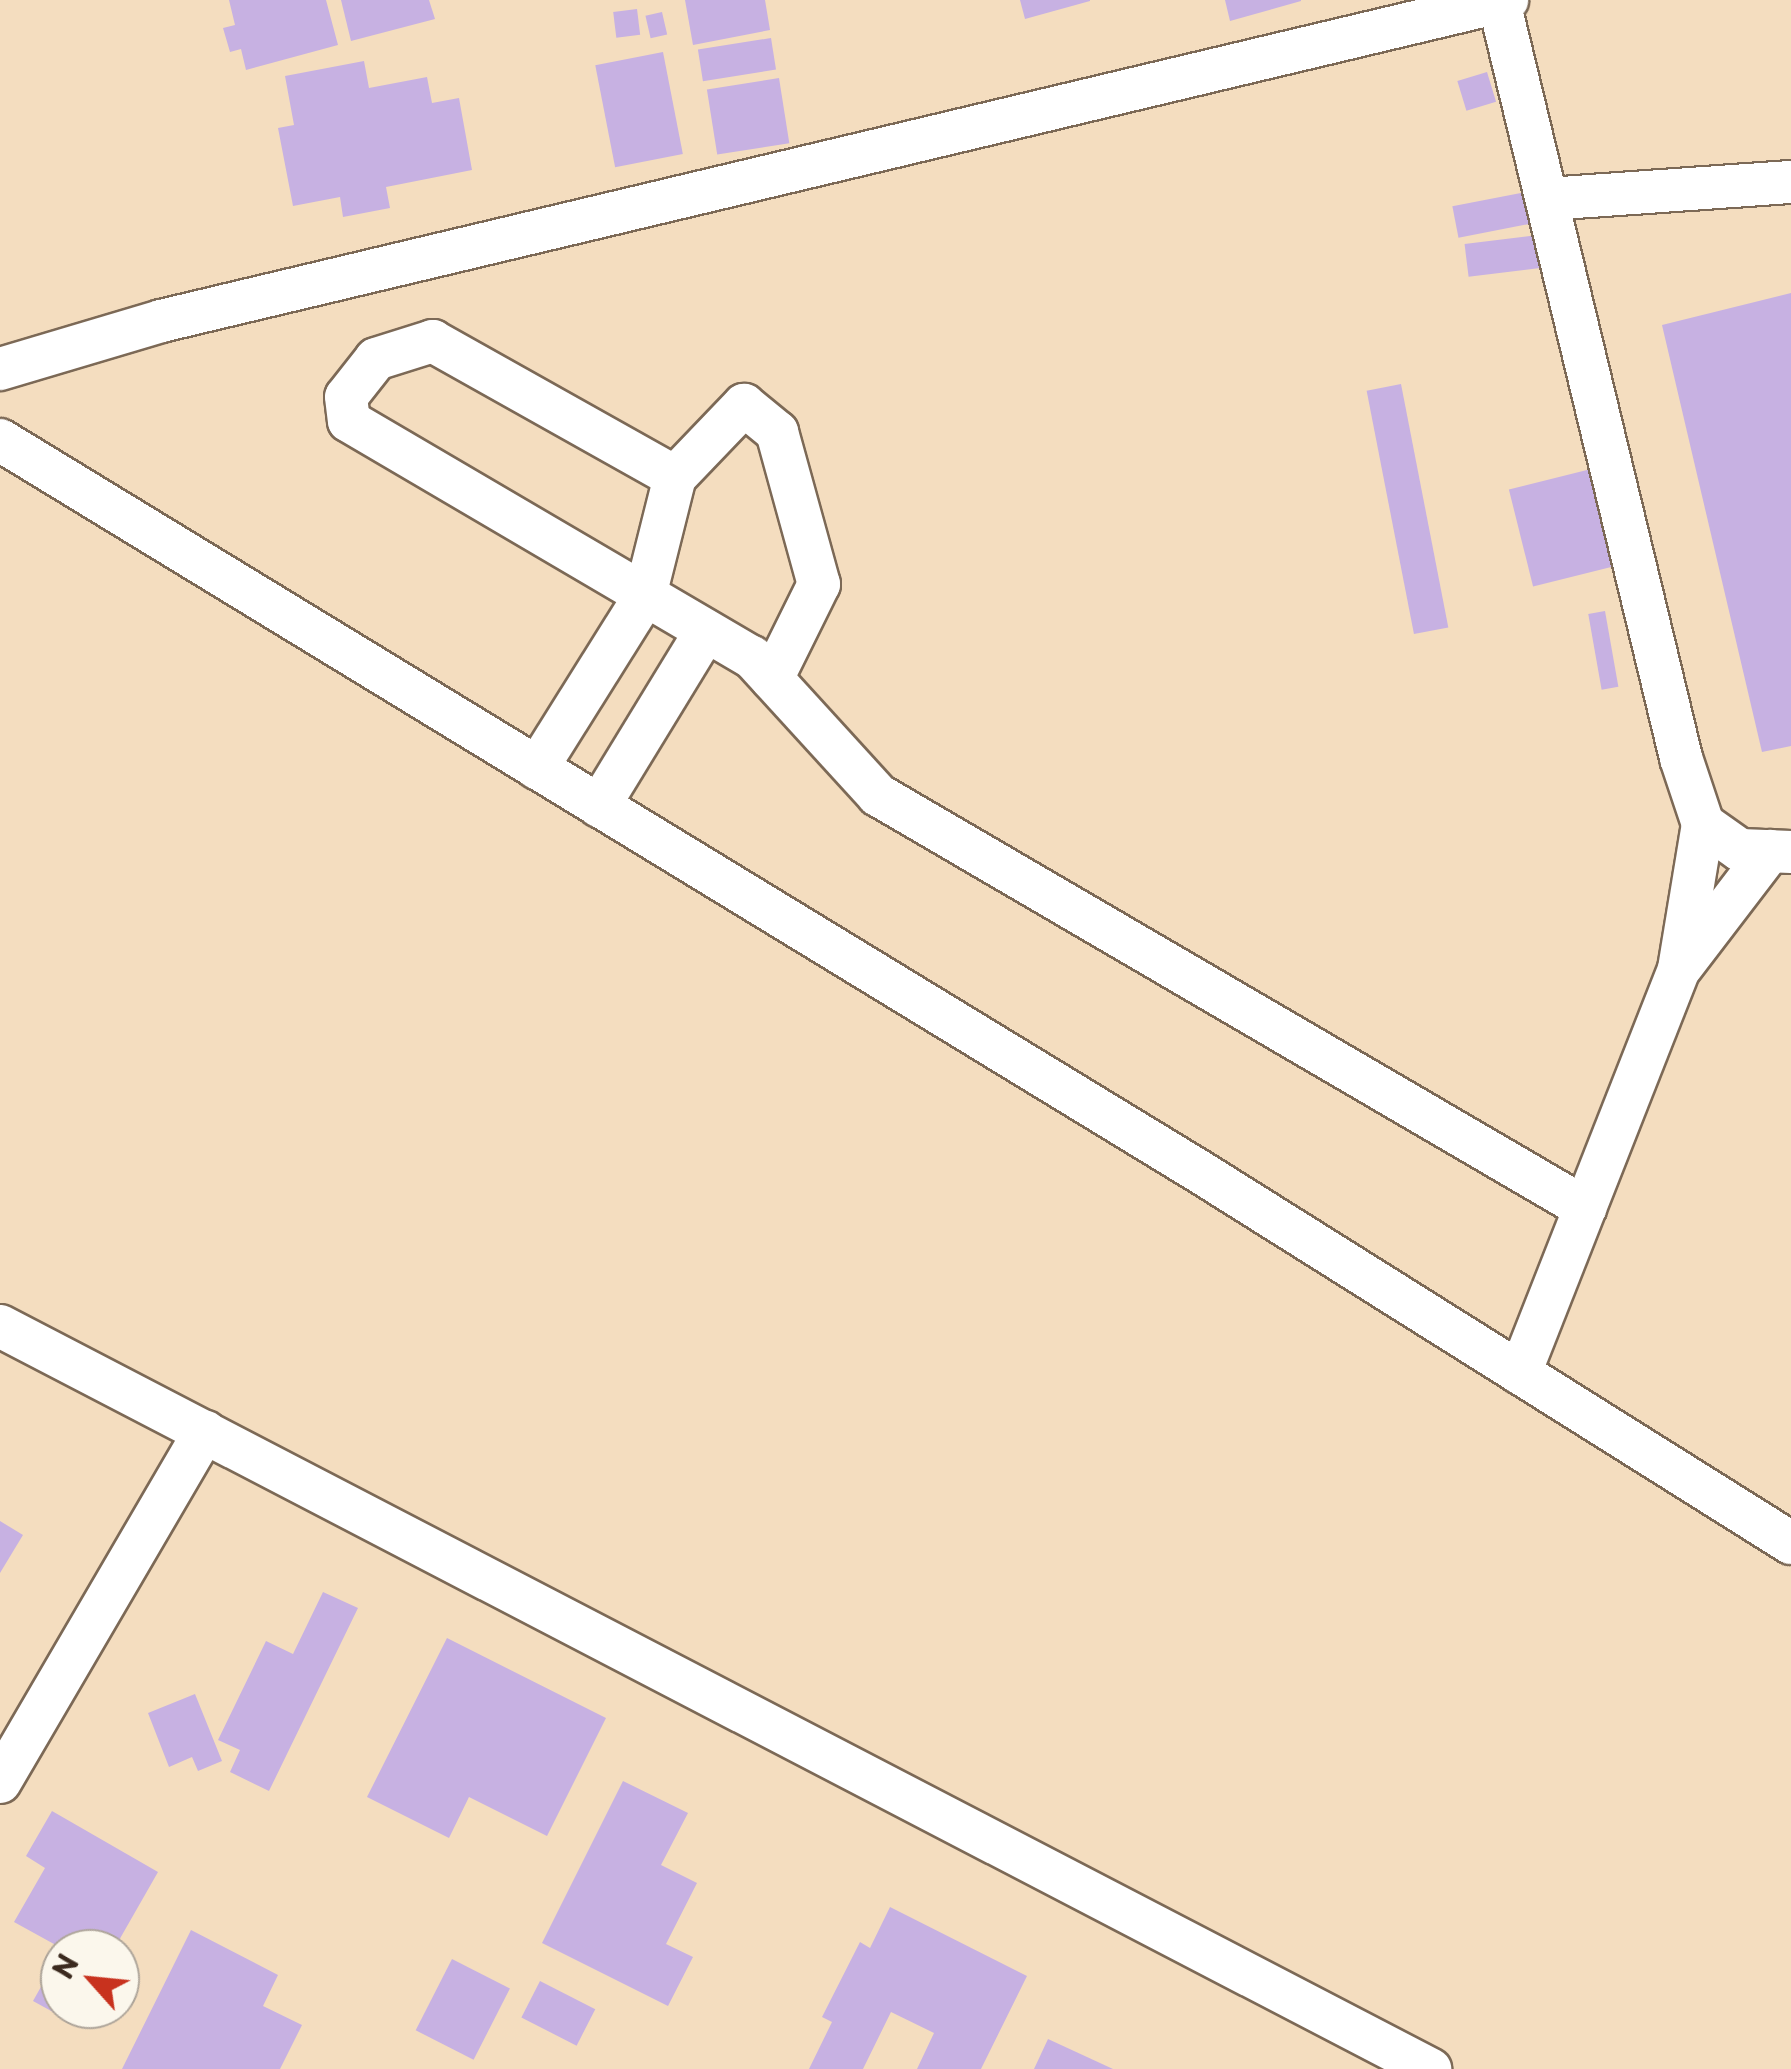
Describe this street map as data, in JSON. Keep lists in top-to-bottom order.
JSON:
{
  "north": "top left"
}
